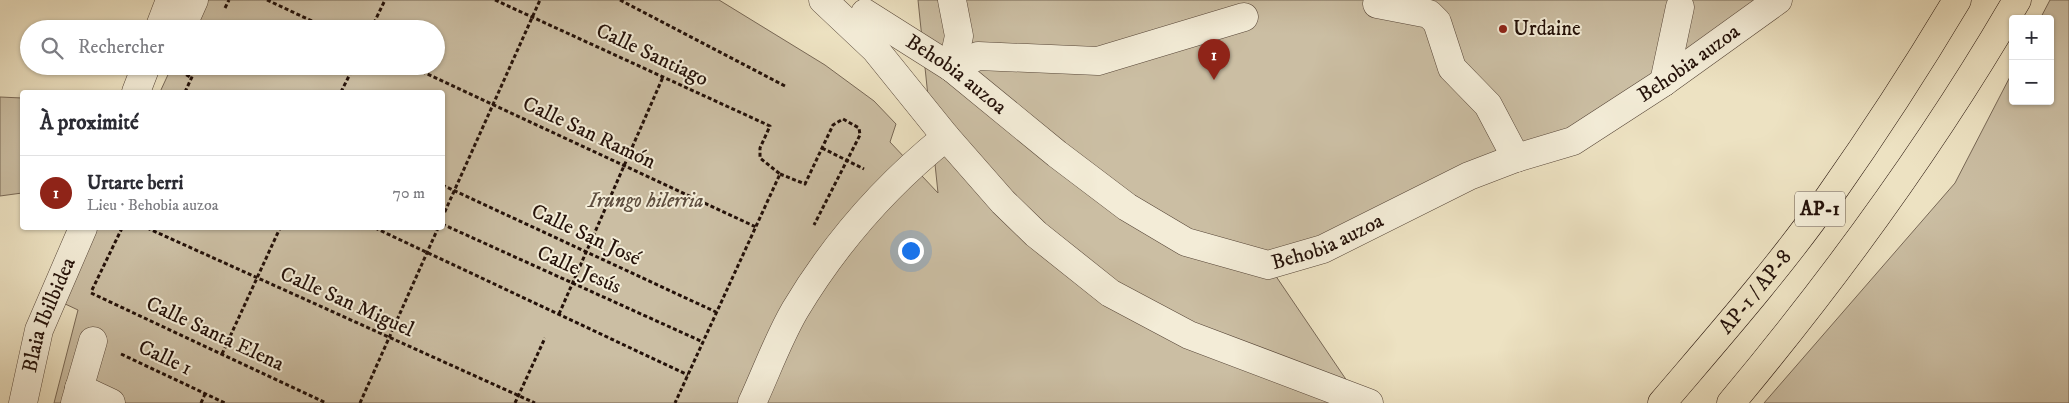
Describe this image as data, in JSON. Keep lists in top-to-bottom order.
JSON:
{
  "streets": {
    "highway": ["AP-1", "AP-1 / AP-8"],
    "street": ["Behobia auzoa", "Blaia Ibilbidea"],
    "path": [
      "Calle Santiago",
      "Calle San Ramón",
      "Calle San José",
      "Calle Jesús",
      "Calle San Miguel",
      "Calle Santa Elena",
      "Calle 1"
    ]
  },
  "parks": ["Irungo hilerria"],
  "places": ["Urdaine"],
  "page": {
    "map_buttons": ["+", "−"],
    "search": "Rechercher",
    "pins": "1",
    "heading": "À proximité",
    "list": [
      {
        "mark": "1",
        "name": "Urtarte berri",
        "note": "Lieu · Behobia auzoa",
        "value": "70 m"
      }
    ]
  }
}
